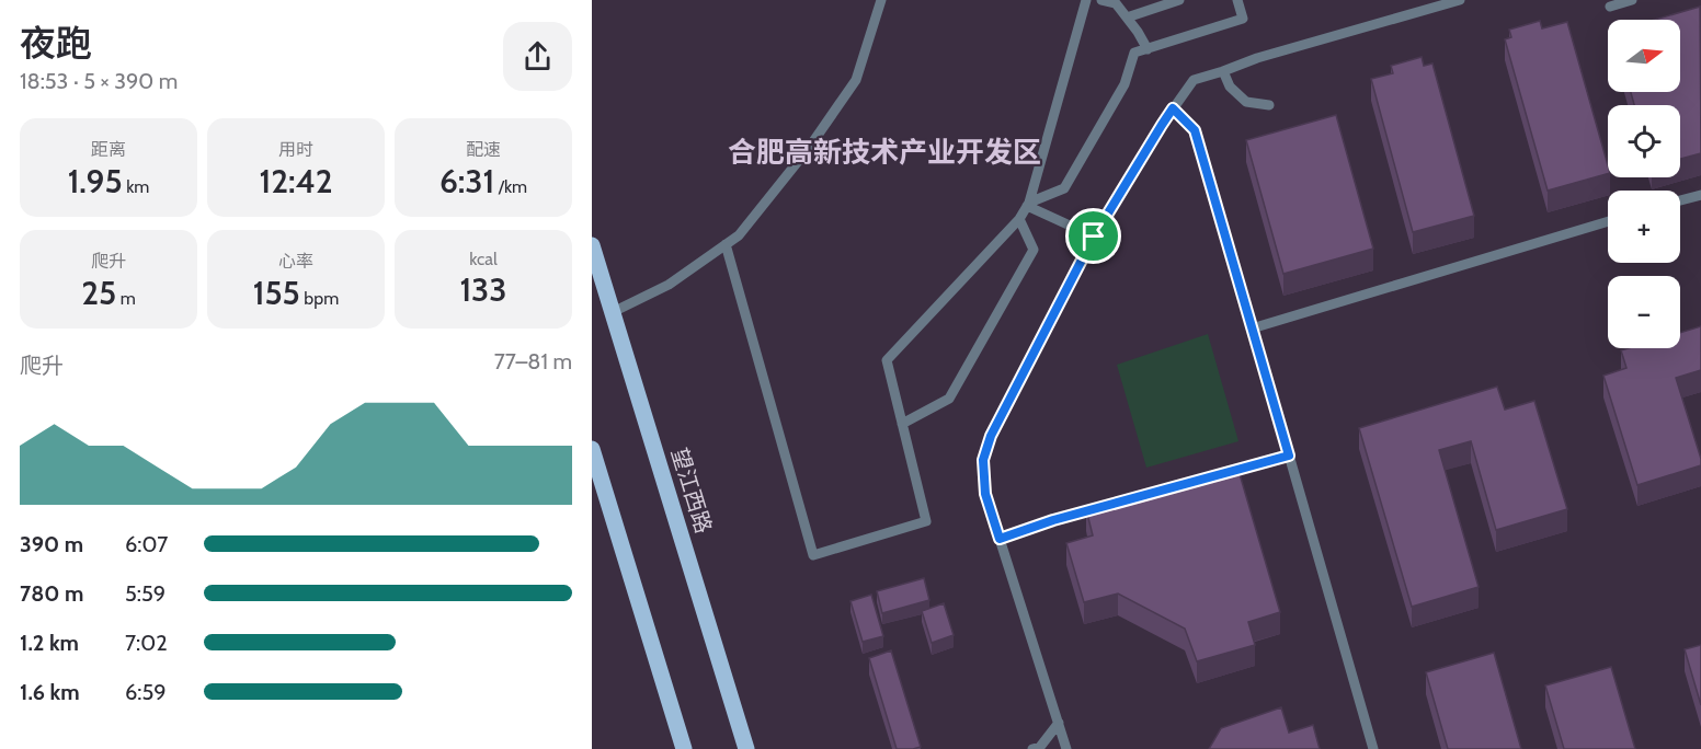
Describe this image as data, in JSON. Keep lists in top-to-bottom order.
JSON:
{
  "streets": {
    "main road": ["望江西路"]
  },
  "districts": ["合肥高新技术产业开发区"],
  "north": "right",
  "page": {
    "heading": ["夜跑", "18:53 · 5 × 390 m"],
    "map_buttons": ["+", "−"],
    "stats": [
      ["距离", "1.95 km"],
      ["用时", "12:42"],
      ["配速", "6:31 /km"],
      ["爬升", "25 m"],
      ["心率", "155 bpm"],
      ["kcal", "133"]
    ],
    "chart": ["爬升", "77–81 m"],
    "list": [
      {
        "name": "390 m",
        "note": "6:07"
      },
      {
        "name": "780 m",
        "note": "5:59"
      },
      {
        "name": "1.2 km",
        "note": "7:02"
      },
      {
        "name": "1.6 km",
        "note": "6:59"
      }
    ]
  }
}
